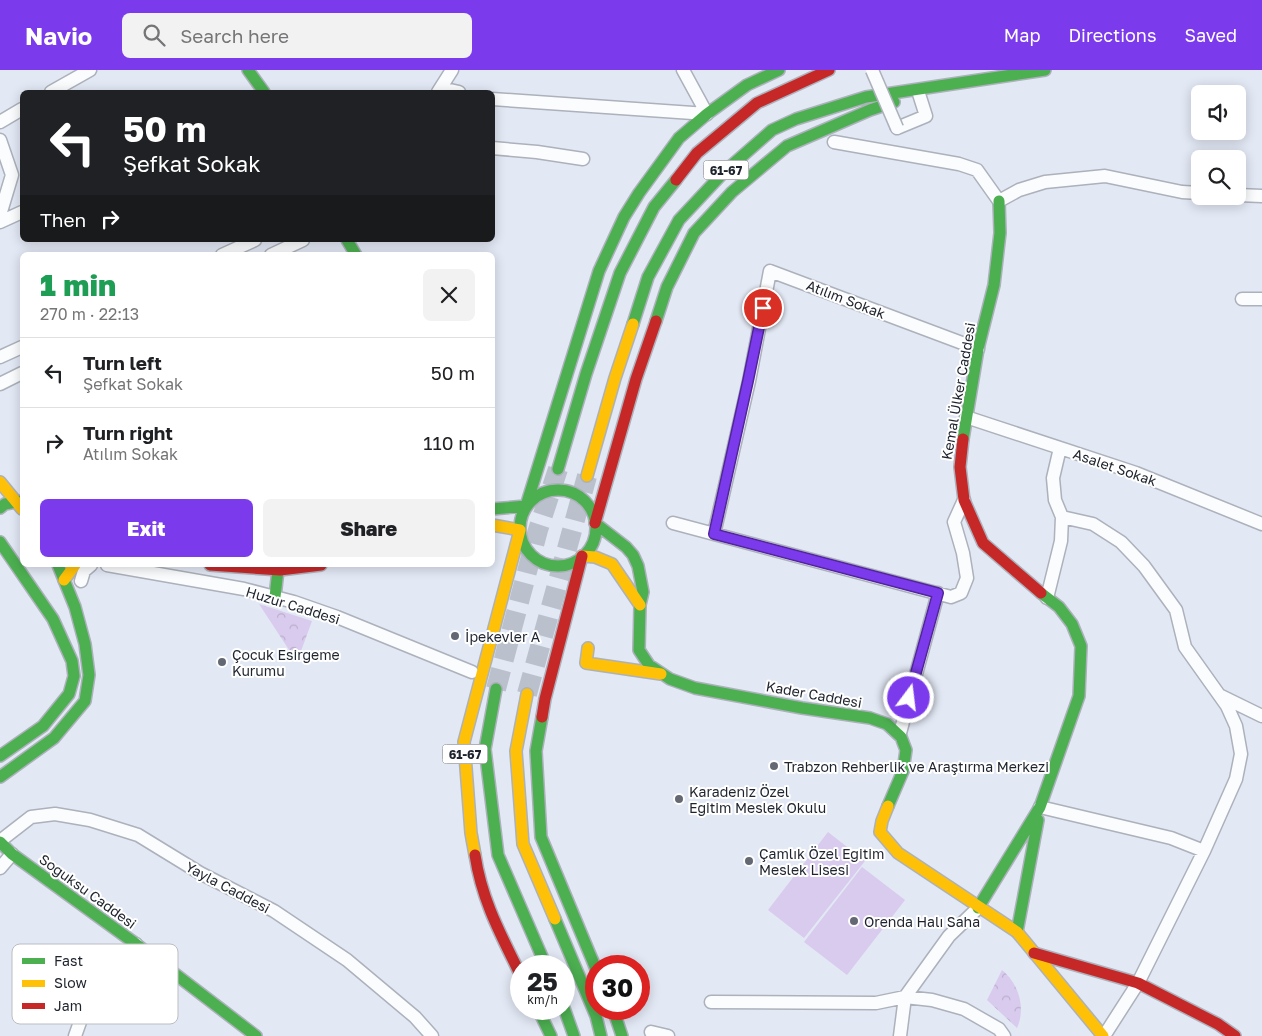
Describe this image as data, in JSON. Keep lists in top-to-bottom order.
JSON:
{
  "streets": {
    "main road": [
      "61-67",
      "Kemal Ülker Caddesi",
      "Huzur Caddesi",
      "Kader Caddesi",
      "Soğuksu Caddesi"
    ],
    "street": ["Atılım Sokak", "Asalet Sokak", "Yayla Caddesi"]
  },
  "crossings": [
    ["61-67", "Kader Caddesi"],
    ["Atılım Sokak", "Kemal Ülker Caddesi"],
    ["Kemal Ülker Caddesi", "Asalet Sokak"],
    ["Yayla Caddesi", "Soğuksu Caddesi"]
  ],
  "places": [
    "İpekevler A",
    "Çocuk Esirgeme Kurumu",
    "Trabzon Rehberlik ve Araştırma Merkezi",
    "Karadeniz Özel Eğitim Meslek Okulu",
    "Çamlık Özel Eğitim Meslek Lisesi",
    "Orenda Halı Saha"
  ],
  "legend": ["Fast", "Slow", "Jam"],
  "page": {
    "header": "Navio",
    "search": "Search here",
    "nav": ["Map", "Directions", "Saved"],
    "turn": ["50 m", "Şefkat Sokak"],
    "then": "Then",
    "heading": ["1 min", "270 m · 22:13"],
    "list": [
      {
        "name": "Turn left",
        "note": "Şefkat Sokak",
        "value": "50 m"
      },
      {
        "name": "Turn right",
        "note": "Atılım Sokak",
        "value": "110 m"
      }
    ],
    "buttons": ["Exit", "Share"],
    "speed": "25 km/h",
    "limit": "30"
  }
}
